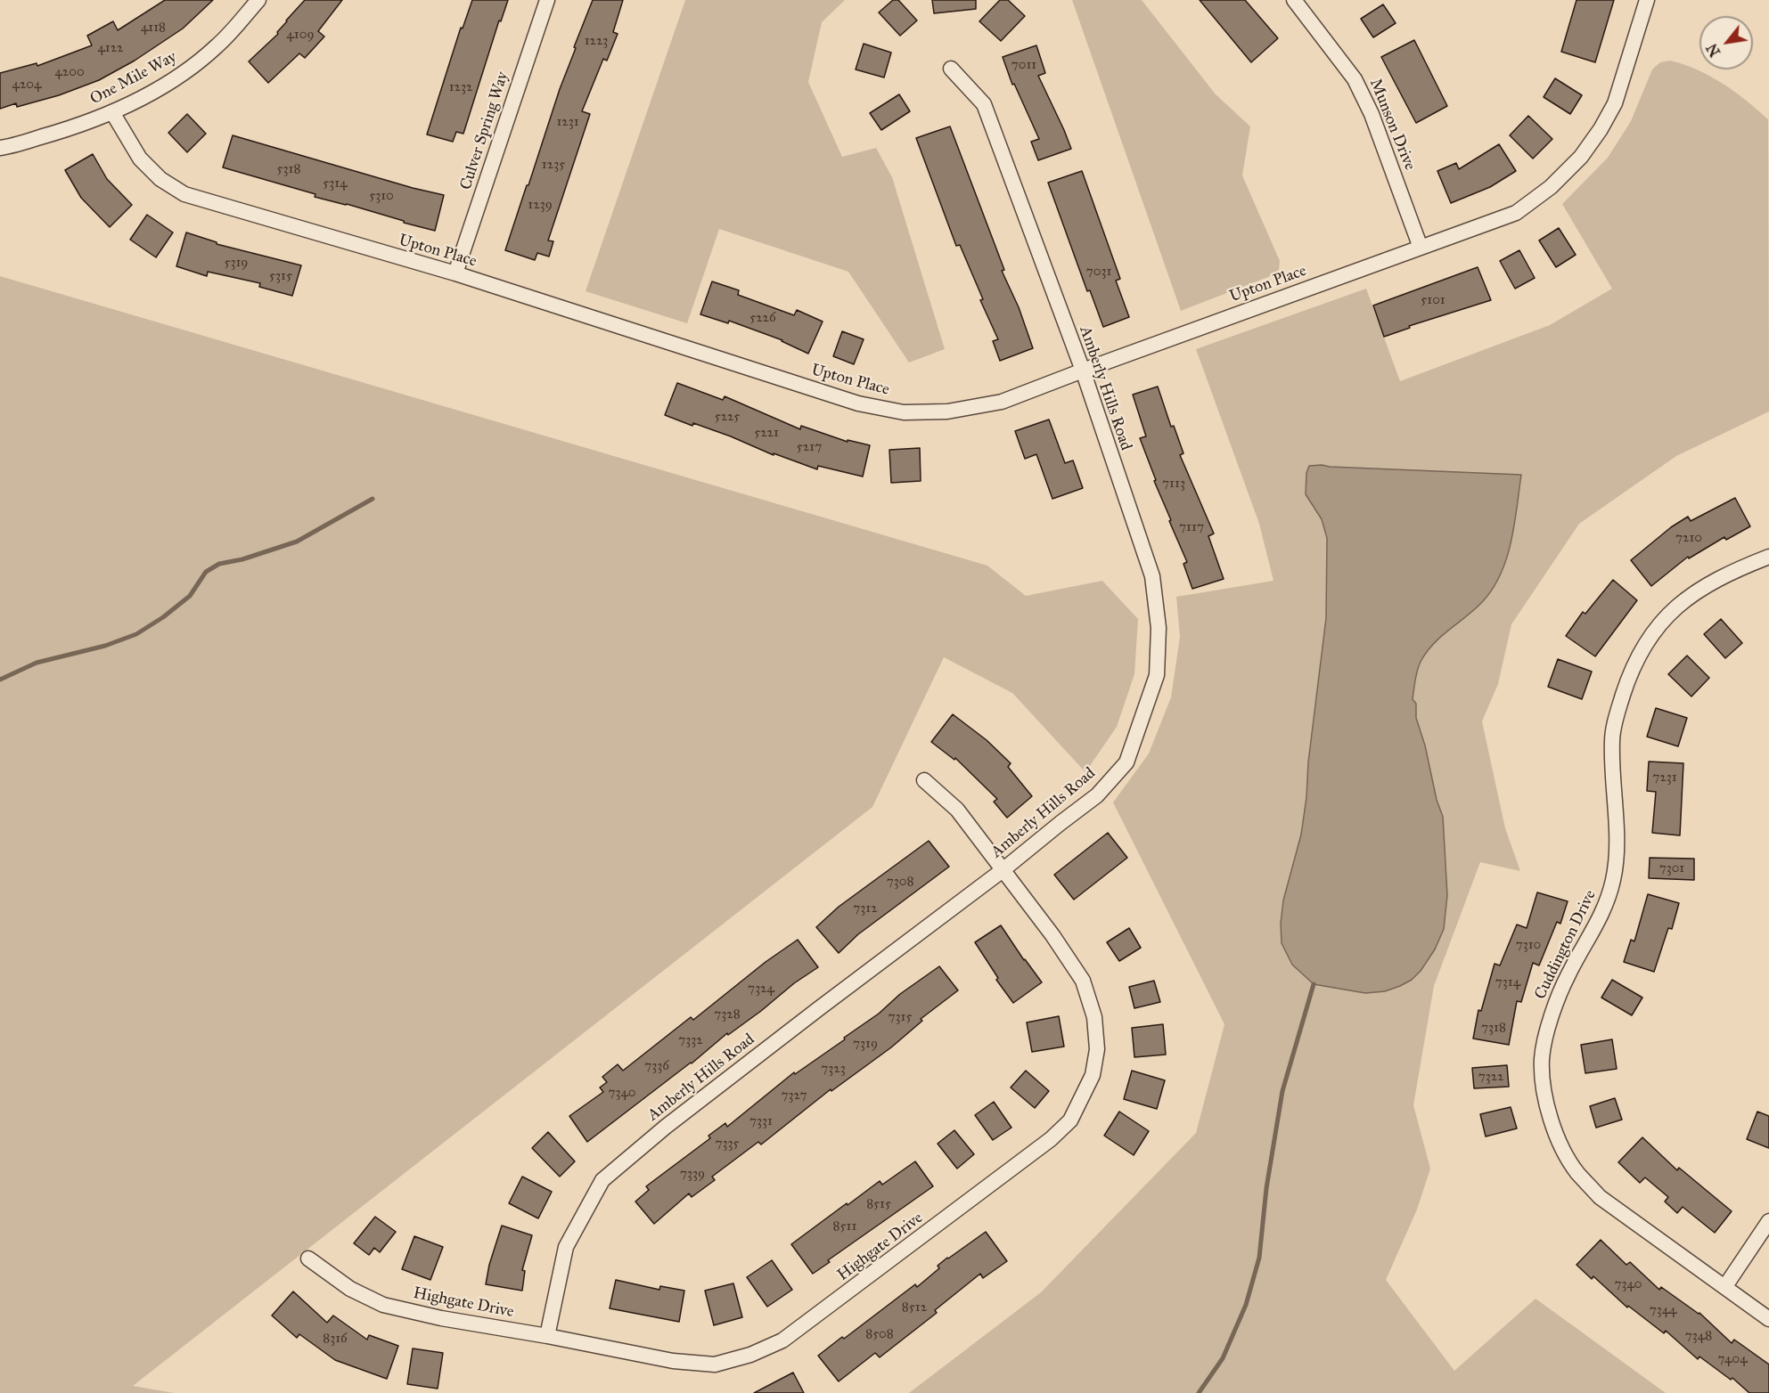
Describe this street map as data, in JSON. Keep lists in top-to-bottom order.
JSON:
{
  "streets": {
    "street": [
      "One Mile Way",
      "Munson Drive",
      "Culver Spring Way",
      "Upton Place",
      "Amberly Hills Road",
      "Cuddington Drive",
      "Highgate Drive"
    ]
  },
  "crossings": [
    ["One Mile Way", "Upton Place"],
    ["Munson Drive", "Upton Place"],
    ["Culver Spring Way", "Upton Place"],
    ["Upton Place", "Amberly Hills Road"],
    ["Amberly Hills Road", "Highgate Drive"]
  ],
  "house_numbers": [
    "4118",
    "4109",
    "1223",
    "4122",
    "7011",
    "4200",
    "4204",
    "1232",
    "1231",
    "1235",
    "5318",
    "5314",
    "5310",
    "1239",
    "5319",
    "7031",
    "5315",
    "5101",
    "5226",
    "5225",
    "5221",
    "5217",
    "7113",
    "7117",
    "7210",
    "7231",
    "7301",
    "7308",
    "7312",
    "7310",
    "7314",
    "7324",
    "7328",
    "7315",
    "7318",
    "7332",
    "7319",
    "7336",
    "7323",
    "7322",
    "7340",
    "7327",
    "7331",
    "7335",
    "7339",
    "8515",
    "8511",
    "7340",
    "8512",
    "7344",
    "8508",
    "7348",
    "8316",
    "7404"
  ],
  "north": "bottom left"
}
